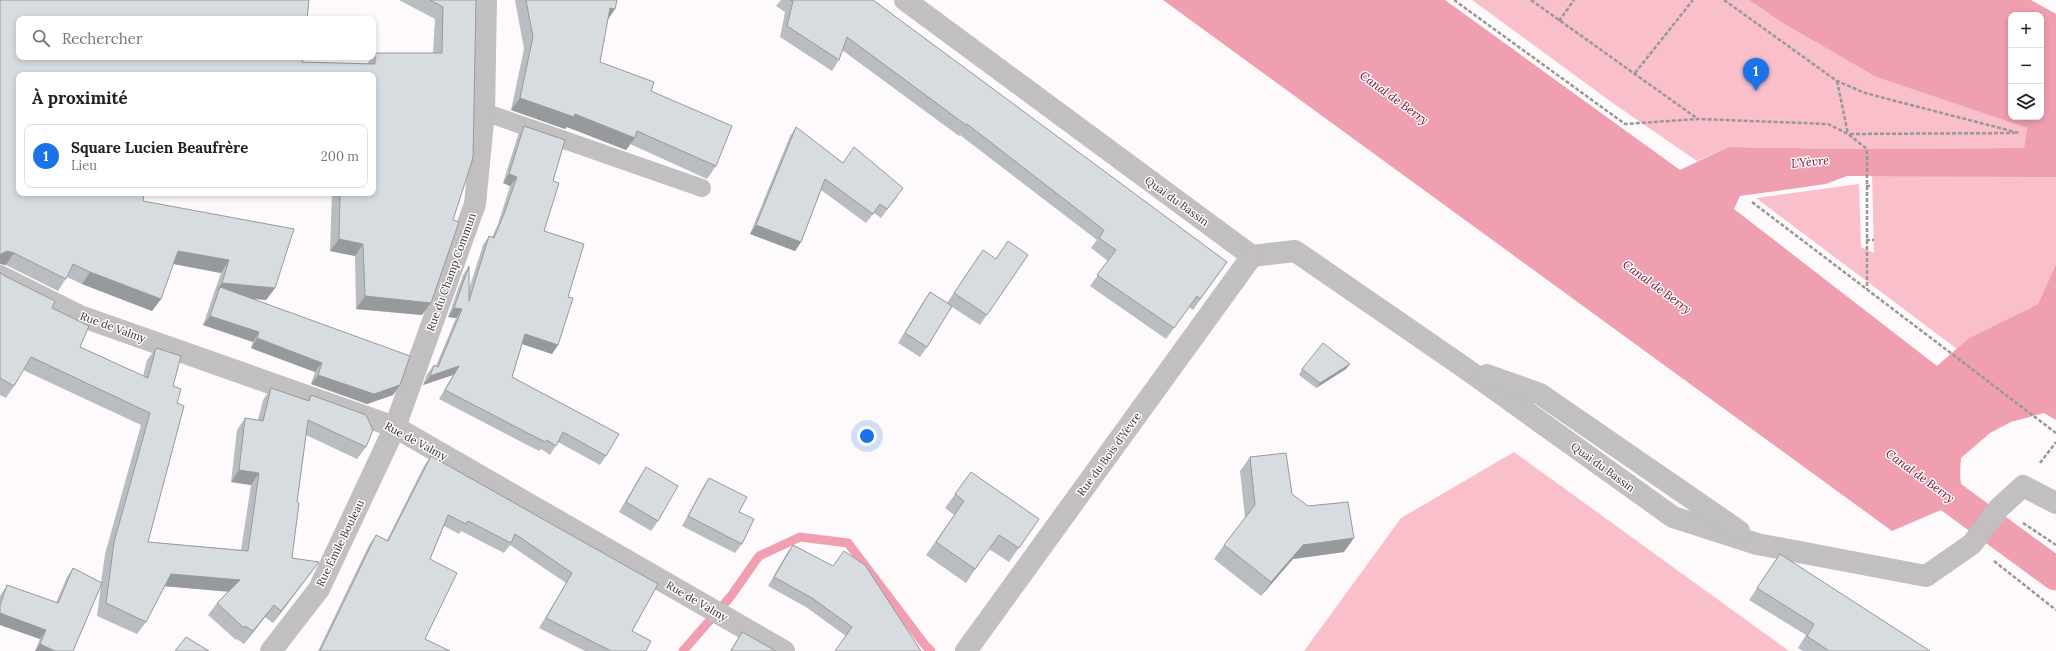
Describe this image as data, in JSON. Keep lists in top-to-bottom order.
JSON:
{
  "streets": {
    "street": [
      "Quai du Bassin",
      "Rue du Champ Commun",
      "Rue de Valmy",
      "Rue du Bois d'Yèvre",
      "Rue Émile Bouleau"
    ]
  },
  "crossings": [
    ["Quai du Bassin", "Rue du Bois d'Yèvre"],
    ["Rue du Champ Commun", "Rue de Valmy"],
    ["Rue du Champ Commun", "Rue Émile Bouleau"],
    ["Rue de Valmy", "Rue Émile Bouleau"]
  ],
  "water": ["Canal de Berry", "L'Yèvre"],
  "page": {
    "map_buttons": ["+", "−"],
    "search": "Rechercher",
    "pins": "1",
    "heading": "À proximité",
    "list": [
      {
        "mark": "1",
        "name": "Square Lucien Beaufrère",
        "note": "Lieu",
        "value": "200 m"
      }
    ]
  }
}
